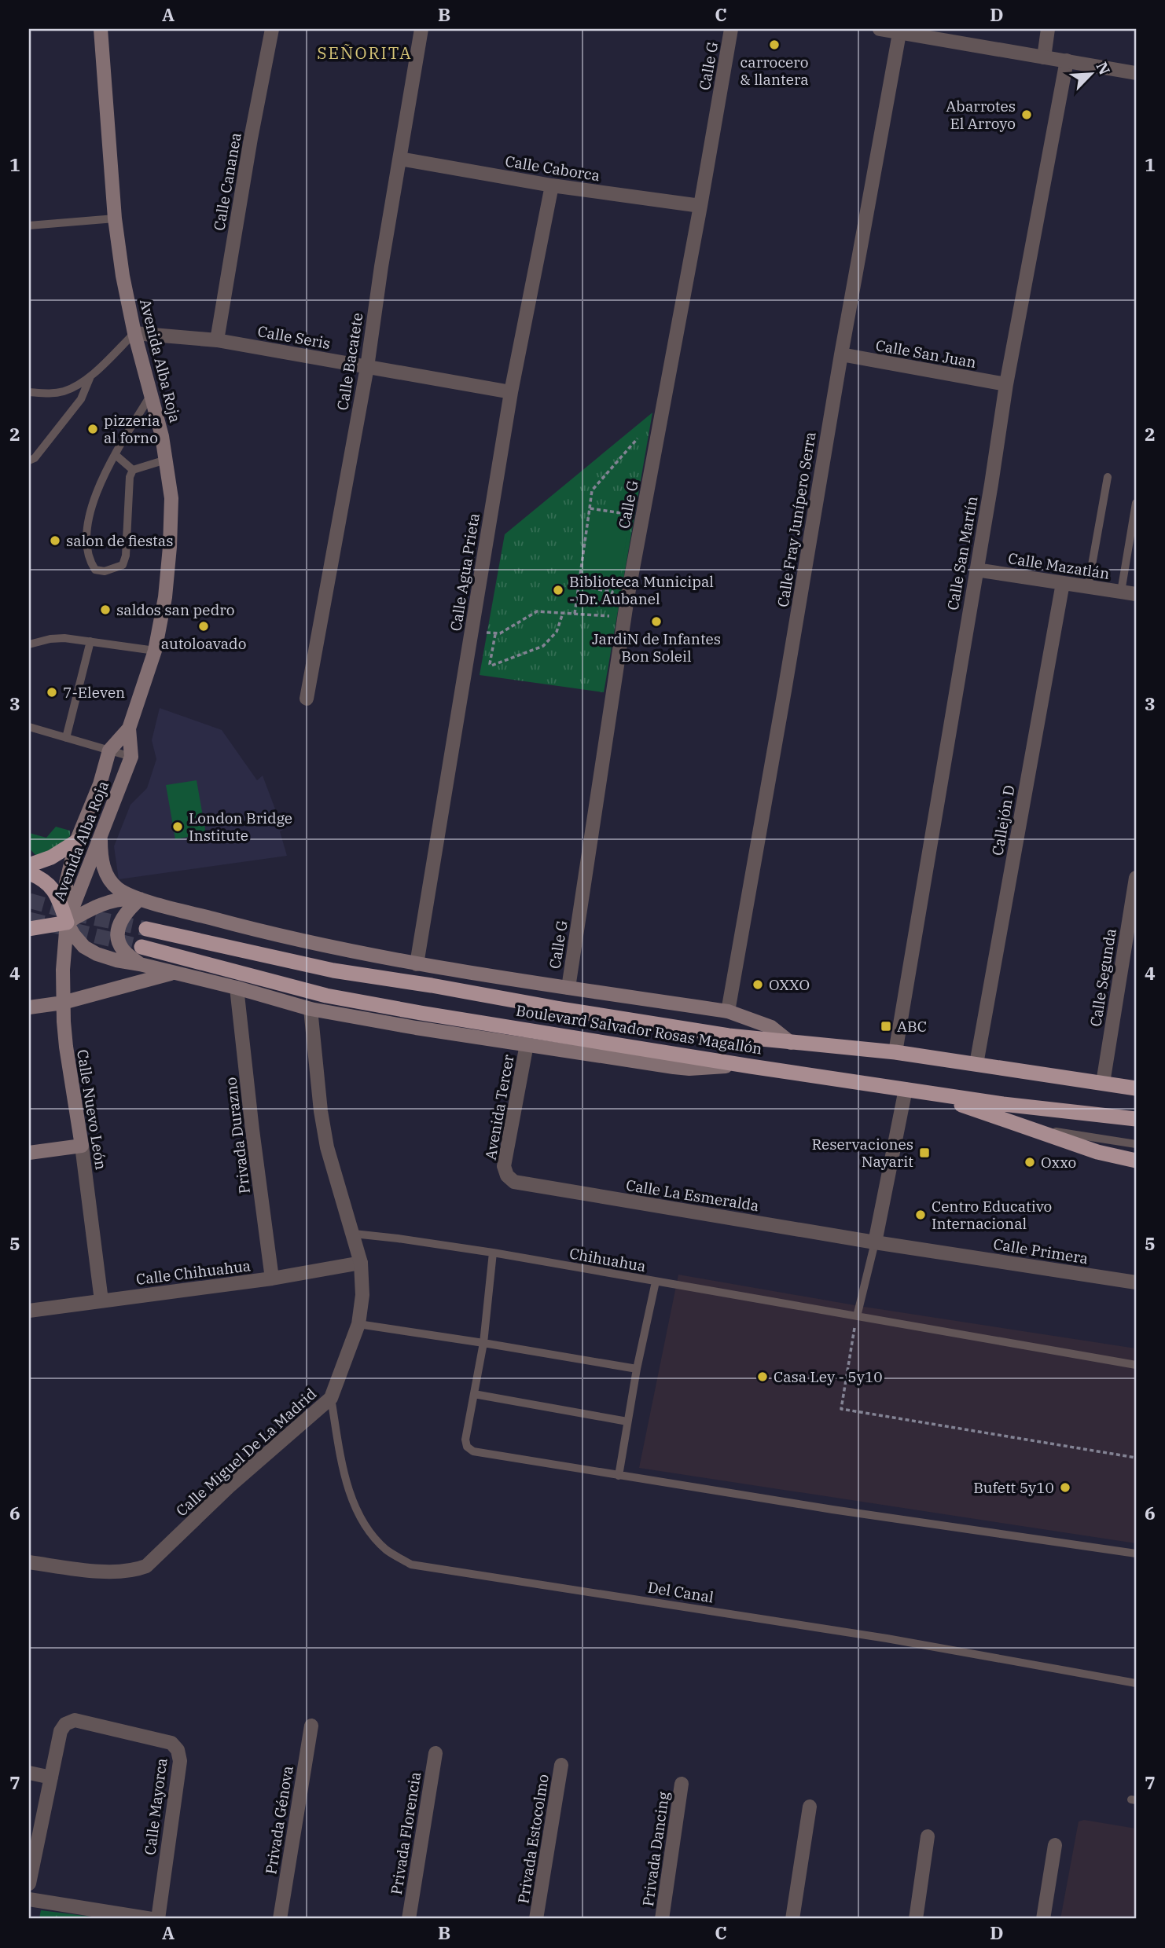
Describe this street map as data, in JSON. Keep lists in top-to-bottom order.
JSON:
{
  "streets": {
    "highway": ["Boulevard Salvador Rosas Magallón"],
    "main road": ["Avenida Alba Roja", "Calle Nuevo León"],
    "street": [
      "Calle G",
      "Calle Caborca",
      "Calle Cananea",
      "Calle Seris",
      "Calle San Juan",
      "Calle Bacatete",
      "Calle Fray Junípero Serra",
      "Calle San Martín",
      "Calle Mazatlán",
      "Calle Agua Prieta",
      "Callejón D",
      "Calle Segunda",
      "Avenida Tercer",
      "Privada Durazno",
      "Calle La Esmeralda",
      "Calle Primera",
      "Calle Chihuahua",
      "Calle Miguel De La Madrid",
      "Calle Mayorca",
      "Privada Génova",
      "Privada Florencia",
      "Privada Estocolmo",
      "Privada Dancing"
    ],
    "lane": ["Chihuahua", "Del Canal"]
  },
  "crossings": [
    ["Calle G", "Calle Caborca"],
    ["Calle Caborca", "Calle Bacatete"],
    ["Calle Caborca", "Calle Agua Prieta"],
    ["Calle Cananea", "Calle Seris"],
    ["Calle Seris", "Avenida Alba Roja"],
    ["Calle Seris", "Calle Bacatete"],
    ["Calle Seris", "Calle Agua Prieta"],
    ["Calle San Juan", "Calle Fray Junípero Serra"],
    ["Calle San Juan", "Calle San Martín"],
    ["Avenida Alba Roja", "Calle Nuevo León"],
    ["Calle San Martín", "Calle Mazatlán"],
    ["Calle San Martín", "Boulevard Salvador Rosas Magallón"],
    ["Calle Mazatlán", "Callejón D"],
    ["Callejón D", "Boulevard Salvador Rosas Magallón"],
    ["Calle Segunda", "Boulevard Salvador Rosas Magallón"],
    ["Avenida Tercer", "Calle La Esmeralda"],
    ["Calle Nuevo León", "Calle Chihuahua"],
    ["Privada Durazno", "Calle Chihuahua"],
    ["Calle La Esmeralda", "Calle Primera"],
    ["Chihuahua", "Calle Miguel De La Madrid"],
    ["Calle Chihuahua", "Calle Miguel De La Madrid"],
    ["Calle Miguel De La Madrid", "Del Canal"]
  ],
  "districts": ["SEÑORITA"],
  "places": {
    "other": [
      "carrocero & llantera",
      "Abarrotes El Arroyo",
      "pizzeria al forno",
      "salon de fiestas",
      "Biblioteca Municipal - Dr. Aubanel",
      "saldos san pedro",
      "JardiN de Infantes Bon Soleil",
      "autoloavado",
      "7-Eleven",
      "London Bridge Institute",
      "OXXO",
      "Oxxo",
      "Centro Educativo Internacional",
      "Casa Ley - 5y10",
      "Bufett 5y10"
    ],
    "transit": ["ABC", "Reservaciones Nayarit"]
  },
  "north": "top right",
  "grid": {
    "columns": [
      "A",
      "B",
      "C",
      "D"
    ],
    "rows": [
      "1",
      "2",
      "3",
      "4",
      "5",
      "6",
      "7"
    ]
  }
}
